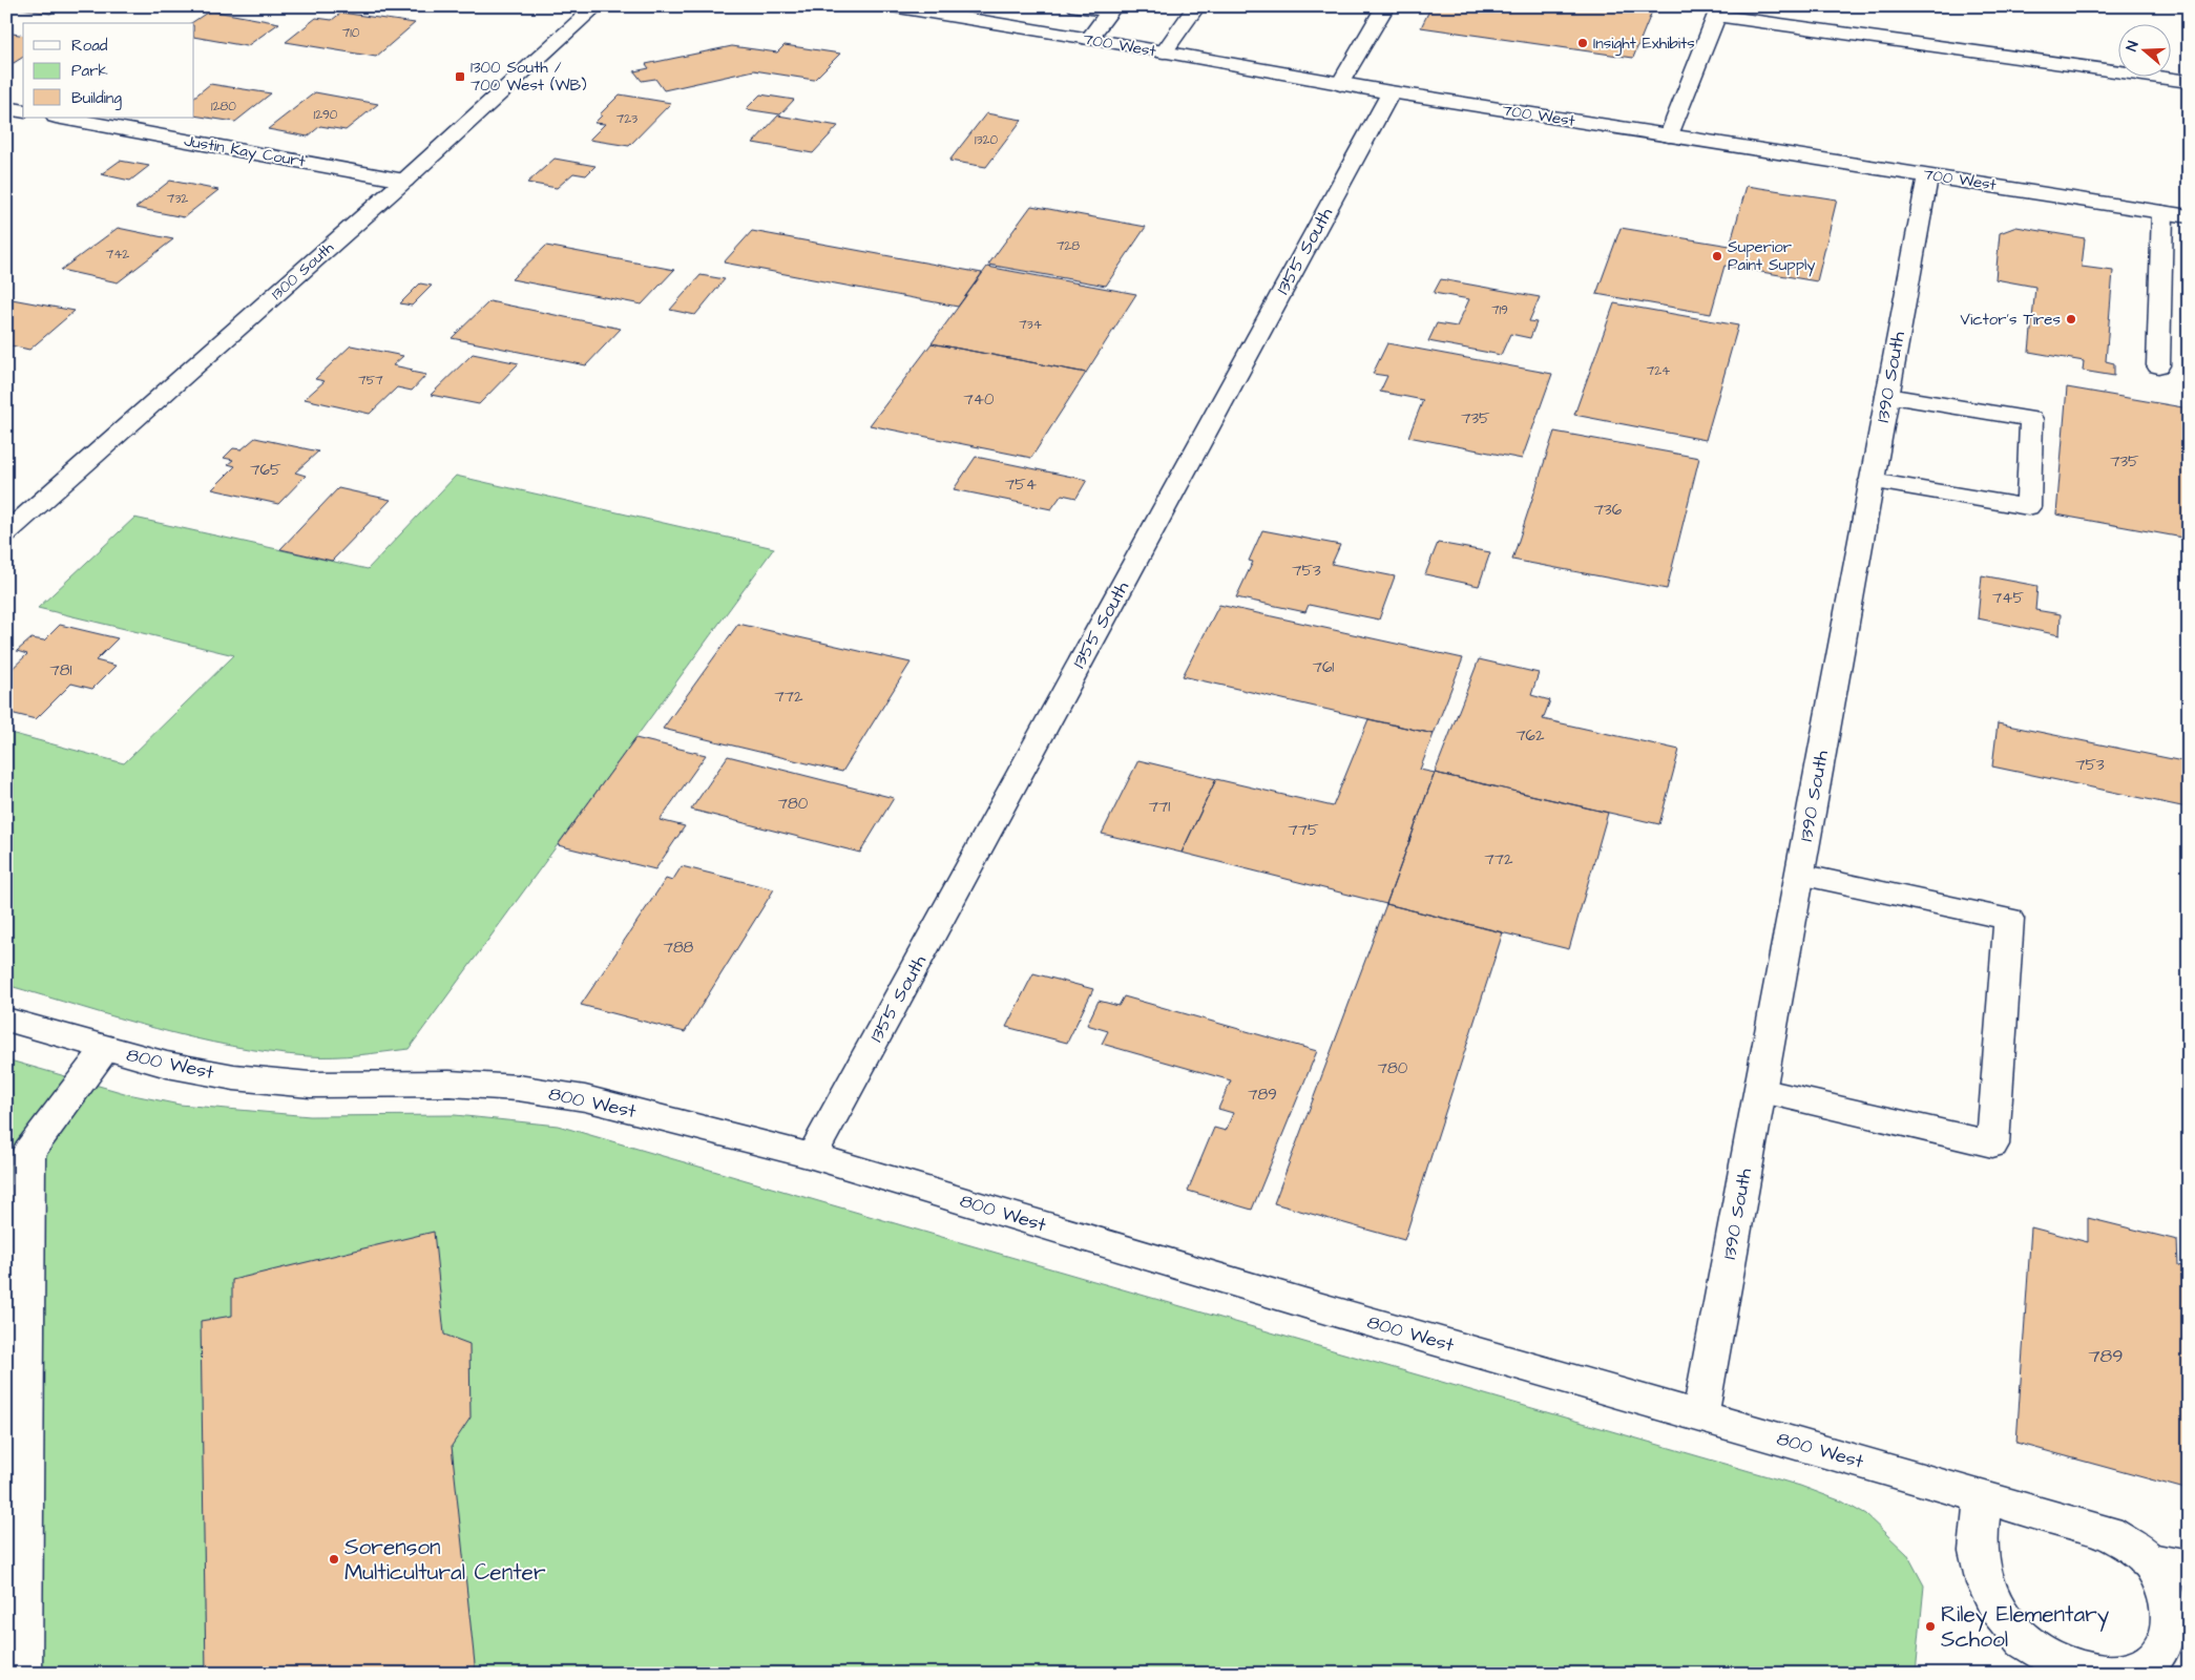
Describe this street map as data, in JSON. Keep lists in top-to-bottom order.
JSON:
{
  "streets": {
    "street": [
      "700 West",
      "Justin Kay Court",
      "1355 South",
      "1300 South",
      "1390 South",
      "800 West"
    ]
  },
  "crossings": [
    ["700 West", "1355 South"],
    ["700 West", "1390 South"],
    ["Justin Kay Court", "1300 South"],
    ["1355 South", "800 West"],
    ["1390 South", "800 West"]
  ],
  "places": {
    "other": [
      "Insight Exhibits",
      "Superior Paint Supply",
      "Victor's Tires",
      "Sorenson Multicultural Center",
      "Riley Elementary School"
    ],
    "transit": ["1300 South / 700 West (WB)"]
  },
  "house_numbers": [
    "710",
    "1280",
    "1290",
    "723",
    "1320",
    "732",
    "728",
    "742",
    "719",
    "734",
    "724",
    "757",
    "740",
    "735",
    "735",
    "765",
    "754",
    "736",
    "753",
    "745",
    "761",
    "781",
    "772",
    "762",
    "753",
    "780",
    "771",
    "775",
    "772",
    "788",
    "780",
    "789",
    "789"
  ],
  "legend": ["Road", "Park", "Building"],
  "north": "left"
}
